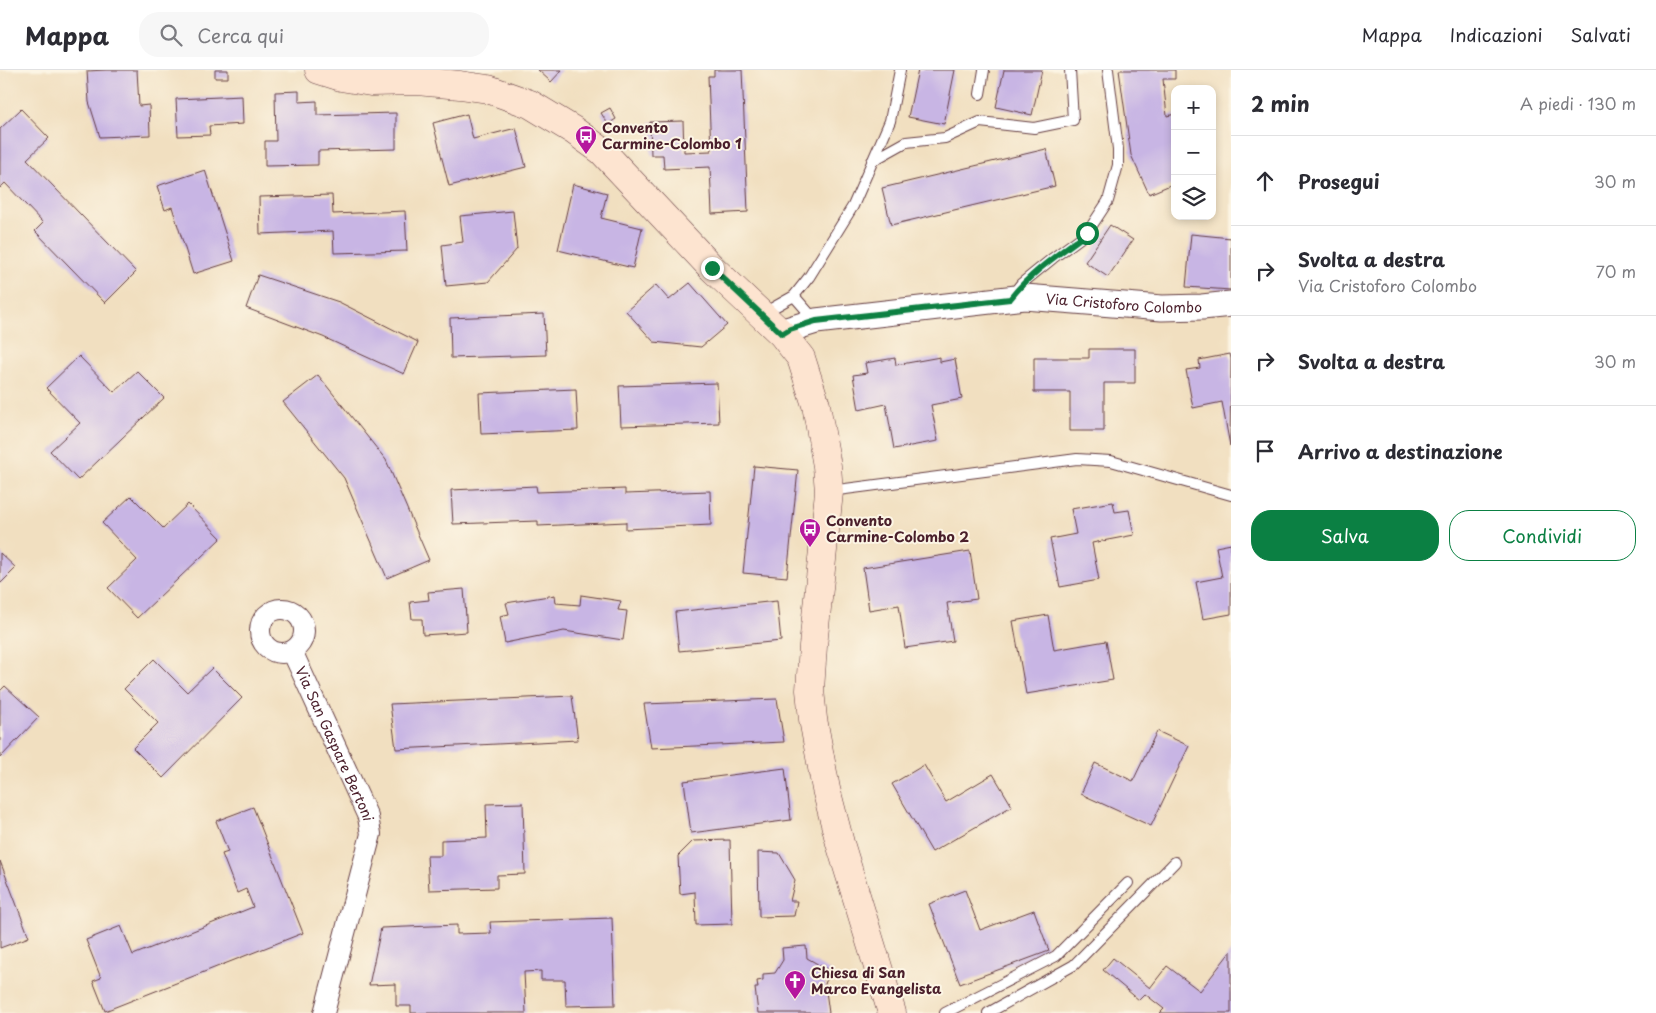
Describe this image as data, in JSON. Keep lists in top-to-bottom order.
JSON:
{
  "streets": {
    "street": ["Via Cristoforo Colombo", "Via San Gaspare Bertoni"]
  },
  "places": {
    "bus stop": ["Convento Carmine-Colombo 1", "Convento Carmine-Colombo 2"],
    "church": ["Chiesa di San Marco Evangelista"]
  },
  "page": {
    "header": "Mappa",
    "search": "Cerca qui",
    "nav": ["Mappa", "Indicazioni", "Salvati"],
    "heading": ["2 min", "A piedi · 130 m"],
    "map_buttons": ["+", "−"],
    "list": [
      ["Prosegui", "30 m"],
      ["Svolta a destra", "Via Cristoforo Colombo", "70 m"],
      ["Svolta a destra", "30 m"],
      "Arrivo a destinazione"
    ],
    "buttons": ["Salva", "Condividi"]
  }
}
